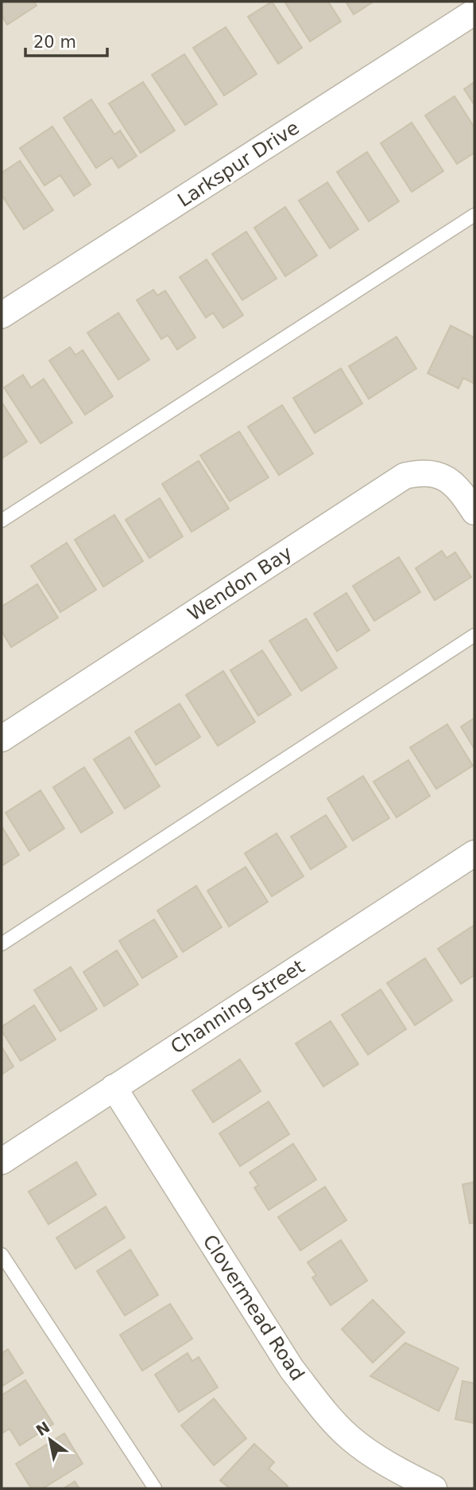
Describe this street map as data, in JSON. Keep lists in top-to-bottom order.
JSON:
{
  "streets": {
    "street": [
      "Larkspur Drive",
      "Wendon Bay",
      "Channing Street",
      "Clovermead Road"
    ]
  },
  "crossings": [
    ["Channing Street", "Clovermead Road"]
  ],
  "scale_bar": "20 m",
  "north": "top left"
}
